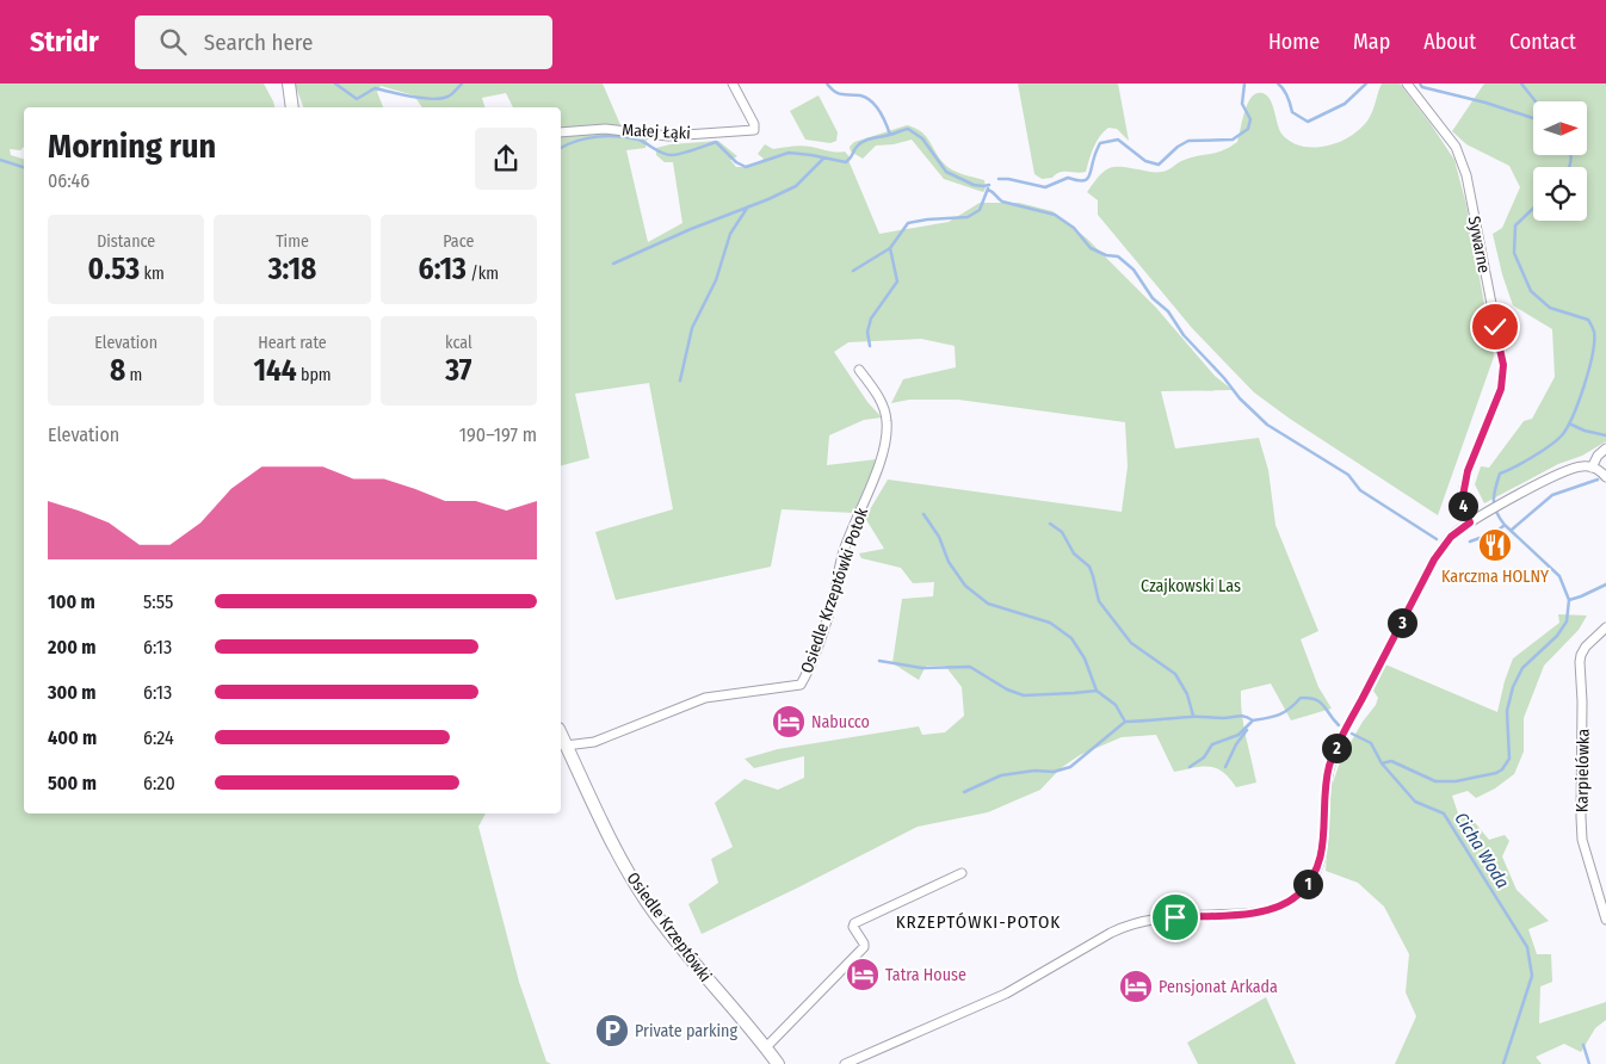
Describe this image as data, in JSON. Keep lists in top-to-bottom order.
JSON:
{
  "streets": {
    "main road": ["Osiedle Krzeptówki"],
    "street": [
      "Małej Łąki",
      "Sywarne",
      "Osiedle Krzeptówki Potok",
      "Karpielówka"
    ]
  },
  "crossings": [
    ["Osiedle Krzeptówki Potok", "Osiedle Krzeptówki"]
  ],
  "districts": ["KRZEPTÓWKI-POTOK"],
  "water": ["Cicha Woda"],
  "parks": ["Czajkowski Las"],
  "places": {
    "restaurant": ["Karczma HOLNY"],
    "hotel": ["Nabucco", "Tatra House", "Pensjonat Arkada"],
    "parking": ["Private parking"]
  },
  "north": "right",
  "page": {
    "header": "Stridr",
    "search": "Search here",
    "nav": [
      "Home",
      "Map",
      "About",
      "Contact"
    ],
    "heading": ["Morning run", "06:46"],
    "stats": [
      ["Distance", "0.53 km"],
      ["Time", "3:18"],
      ["Pace", "6:13 /km"],
      ["Elevation", "8 m"],
      ["Heart rate", "144 bpm"],
      ["kcal", "37"]
    ],
    "chart": ["Elevation", "190–197 m"],
    "pins": [
      "4",
      "3",
      "2",
      "1"
    ],
    "list": [
      {
        "name": "100 m",
        "note": "5:55"
      },
      {
        "name": "200 m",
        "note": "6:13"
      },
      {
        "name": "300 m",
        "note": "6:13"
      },
      {
        "name": "400 m",
        "note": "6:24"
      },
      {
        "name": "500 m",
        "note": "6:20"
      }
    ]
  }
}
